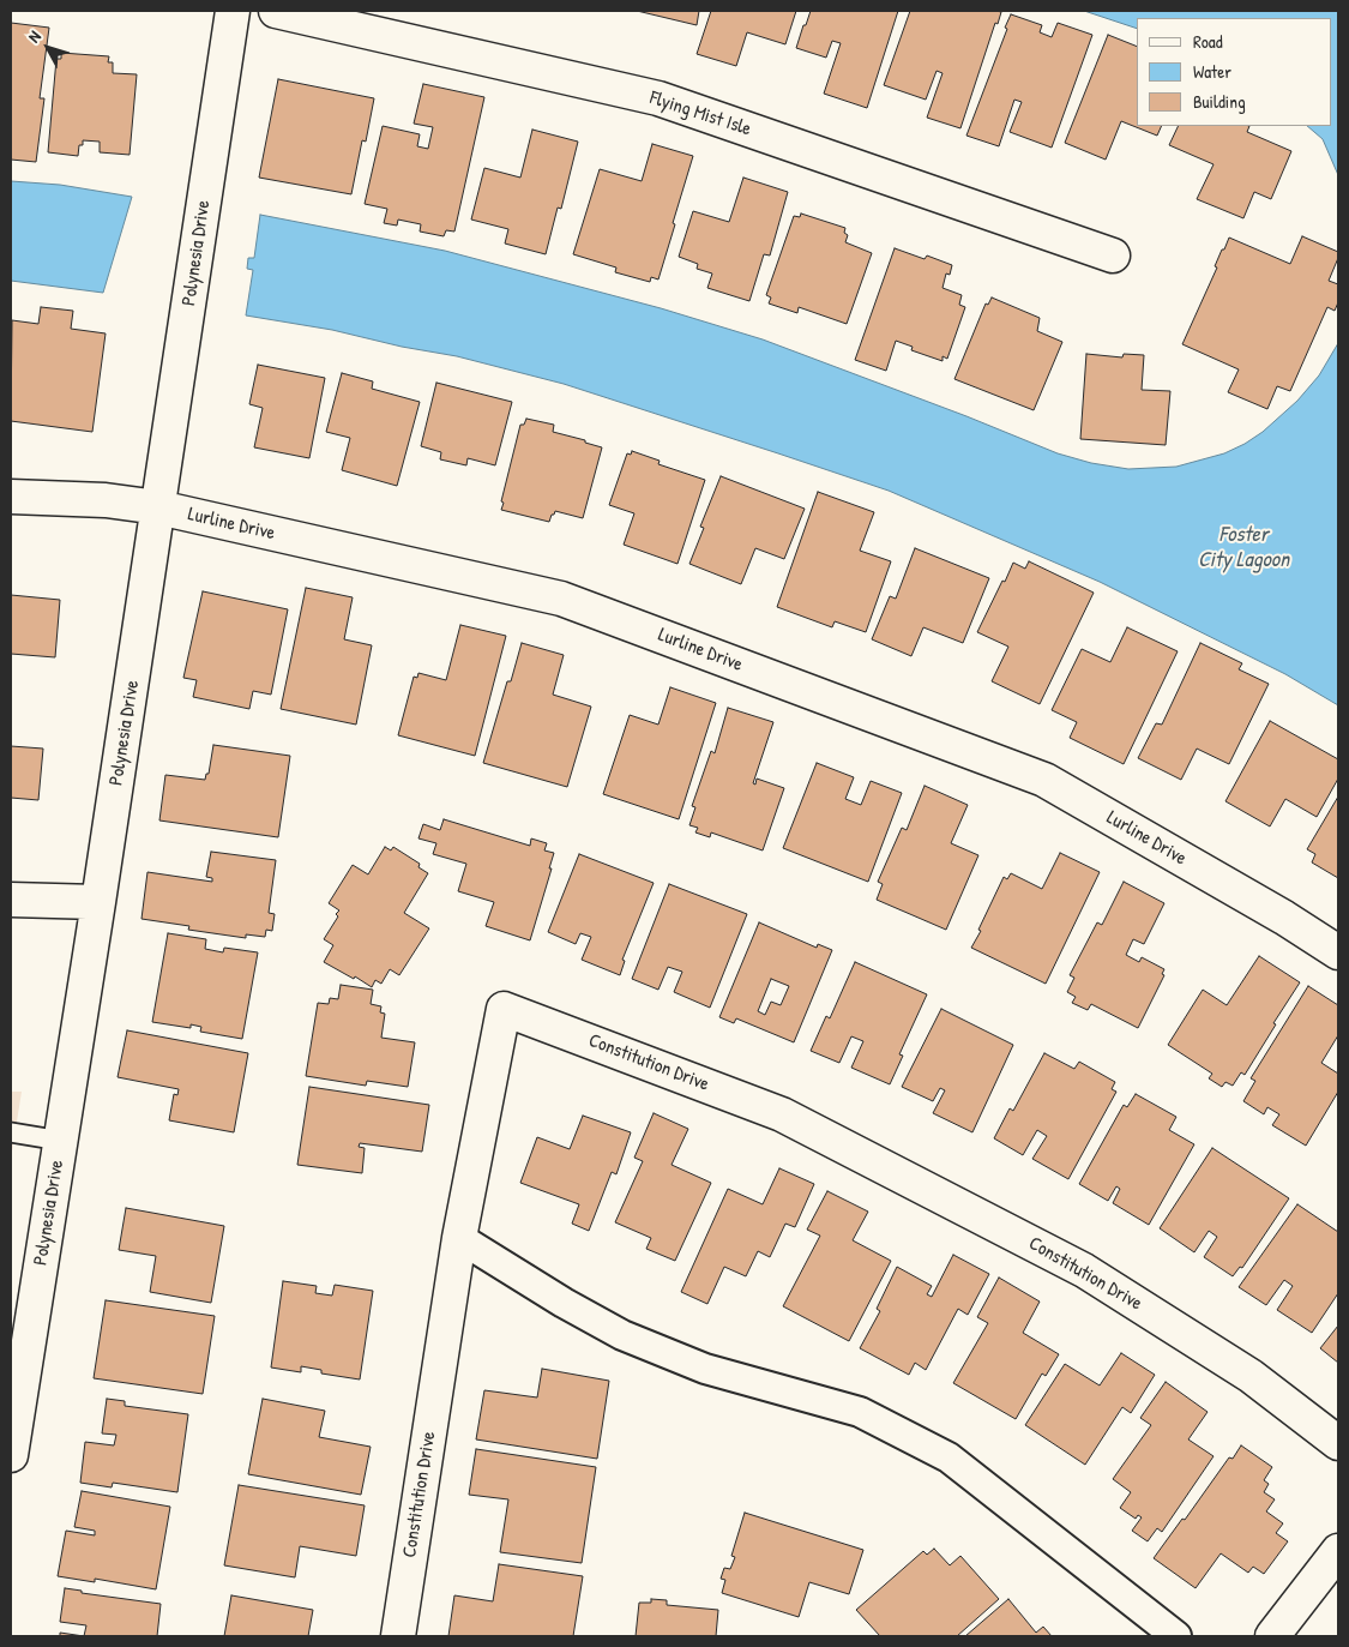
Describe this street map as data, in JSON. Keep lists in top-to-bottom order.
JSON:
{
  "streets": {
    "street": [
      "Flying Mist Isle",
      "Polynesia Drive",
      "Lurline Drive",
      "Constitution Drive"
    ]
  },
  "crossings": [
    ["Polynesia Drive", "Lurline Drive"]
  ],
  "water": ["Foster City Lagoon"],
  "legend": ["Road", "Water", "Building"],
  "north": "top left"
}
